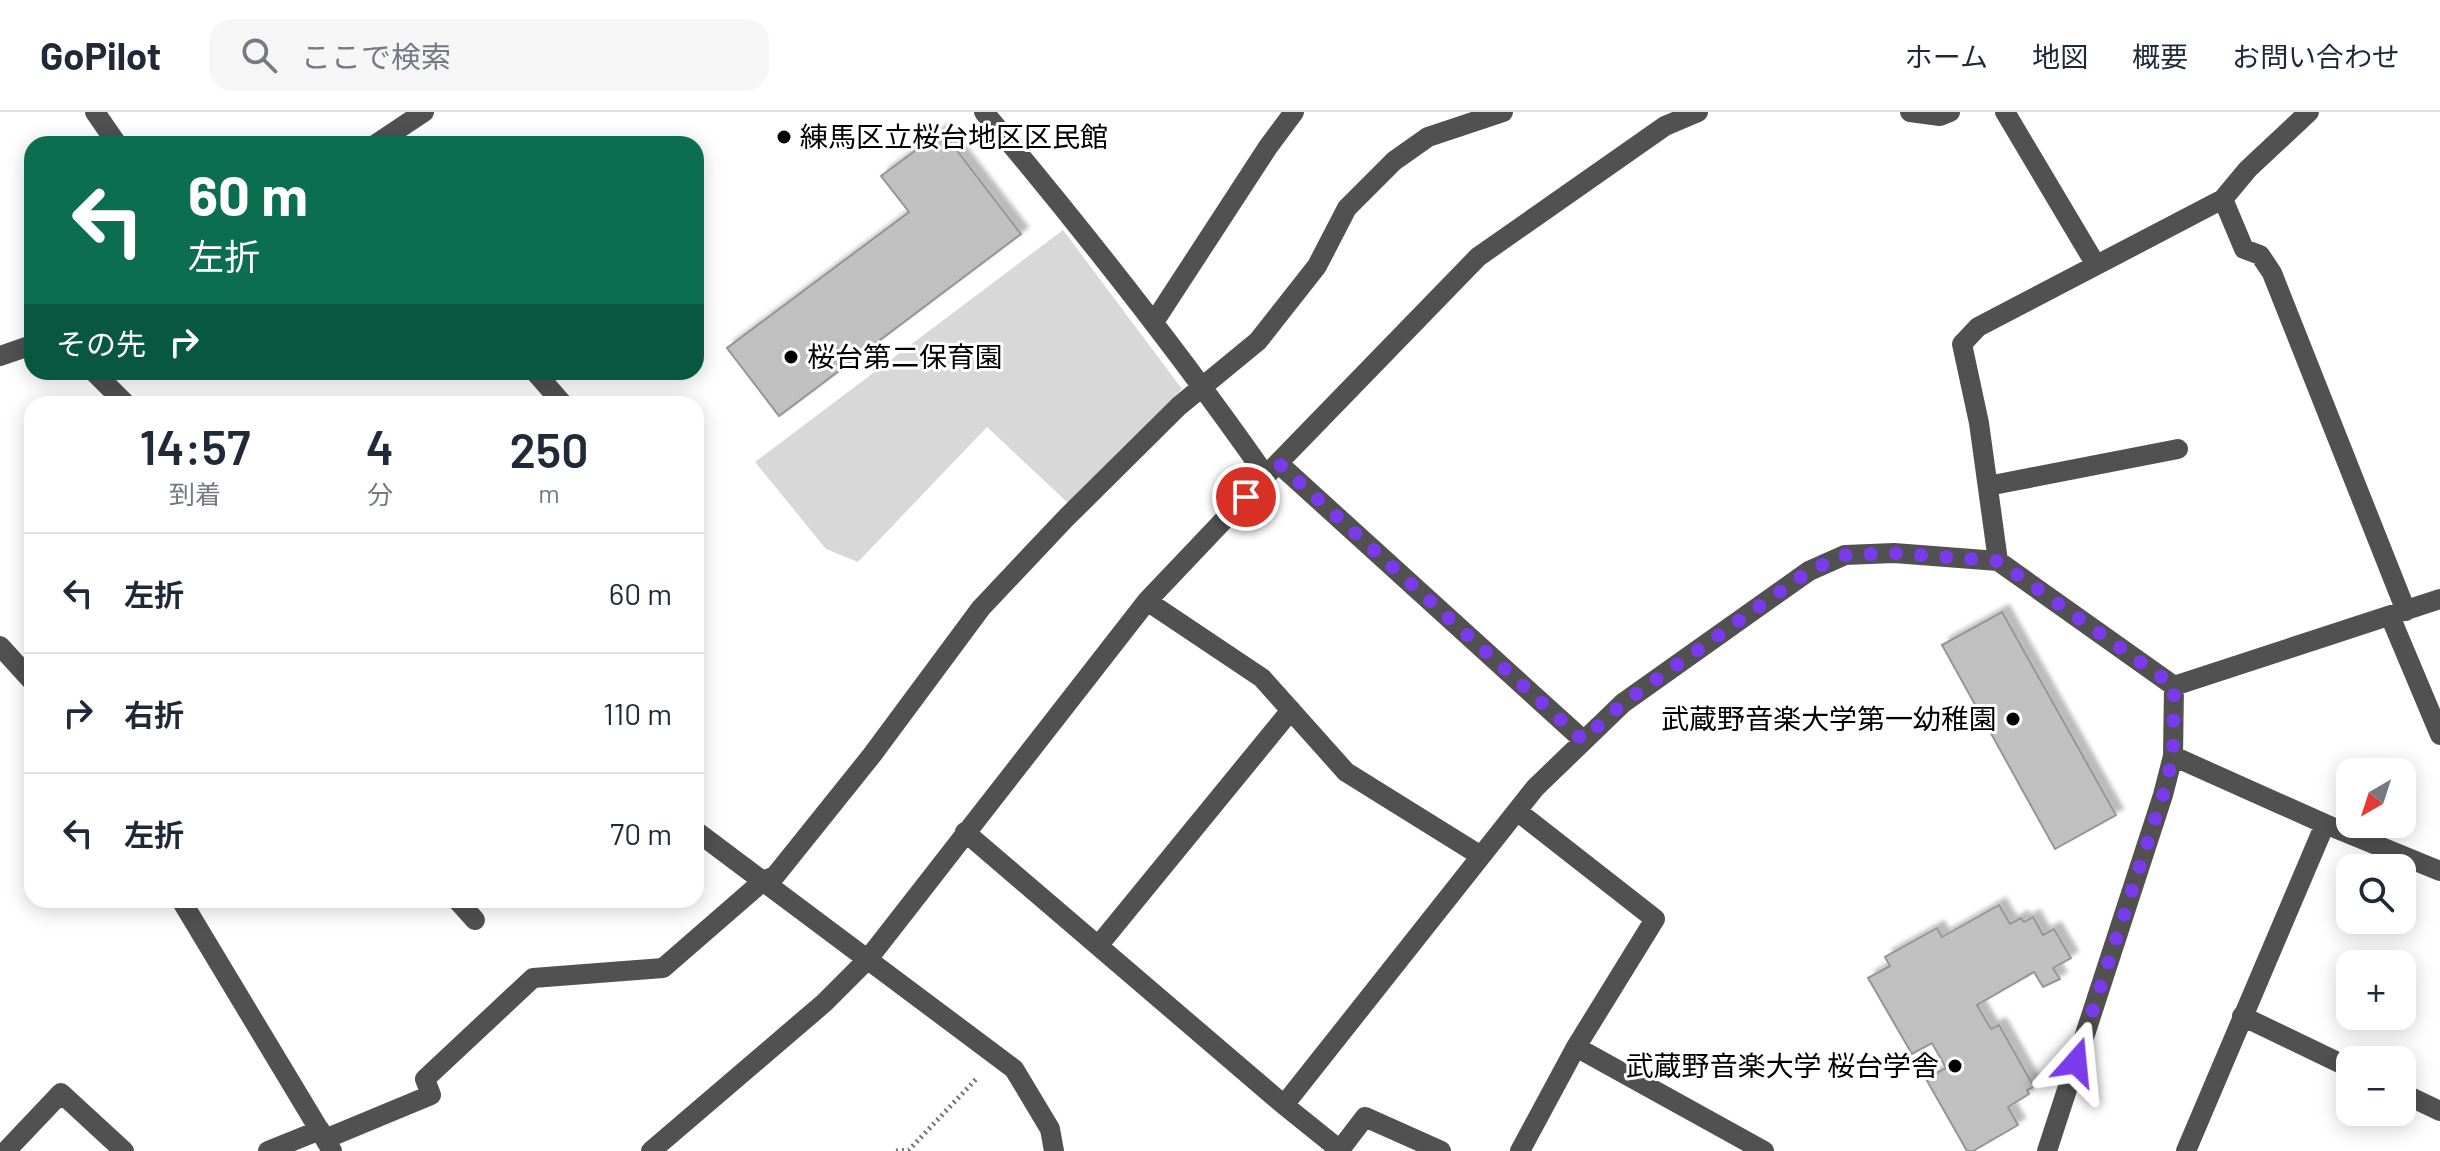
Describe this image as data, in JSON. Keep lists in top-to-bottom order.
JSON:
{
  "places": [
    "練馬区立桜台地区区民館",
    "桜台第二保育園",
    "武蔵野音楽大学第一幼稚園",
    "武蔵野音楽大学 桜台学舎"
  ],
  "north": "bottom left",
  "page": {
    "header": "GoPilot",
    "search": "ここで検索",
    "nav": [
      "ホーム",
      "地図",
      "概要",
      "お問い合わせ"
    ],
    "turn": ["60 m", "左折"],
    "then": "その先",
    "eta": [
      "14:57",
      "到着",
      "4",
      "分",
      "250",
      "m"
    ],
    "list": [
      {
        "name": "左折",
        "value": "60 m"
      },
      {
        "name": "右折",
        "value": "110 m"
      },
      {
        "name": "左折",
        "value": "70 m"
      }
    ],
    "map_buttons": ["+", "−"]
  }
}
